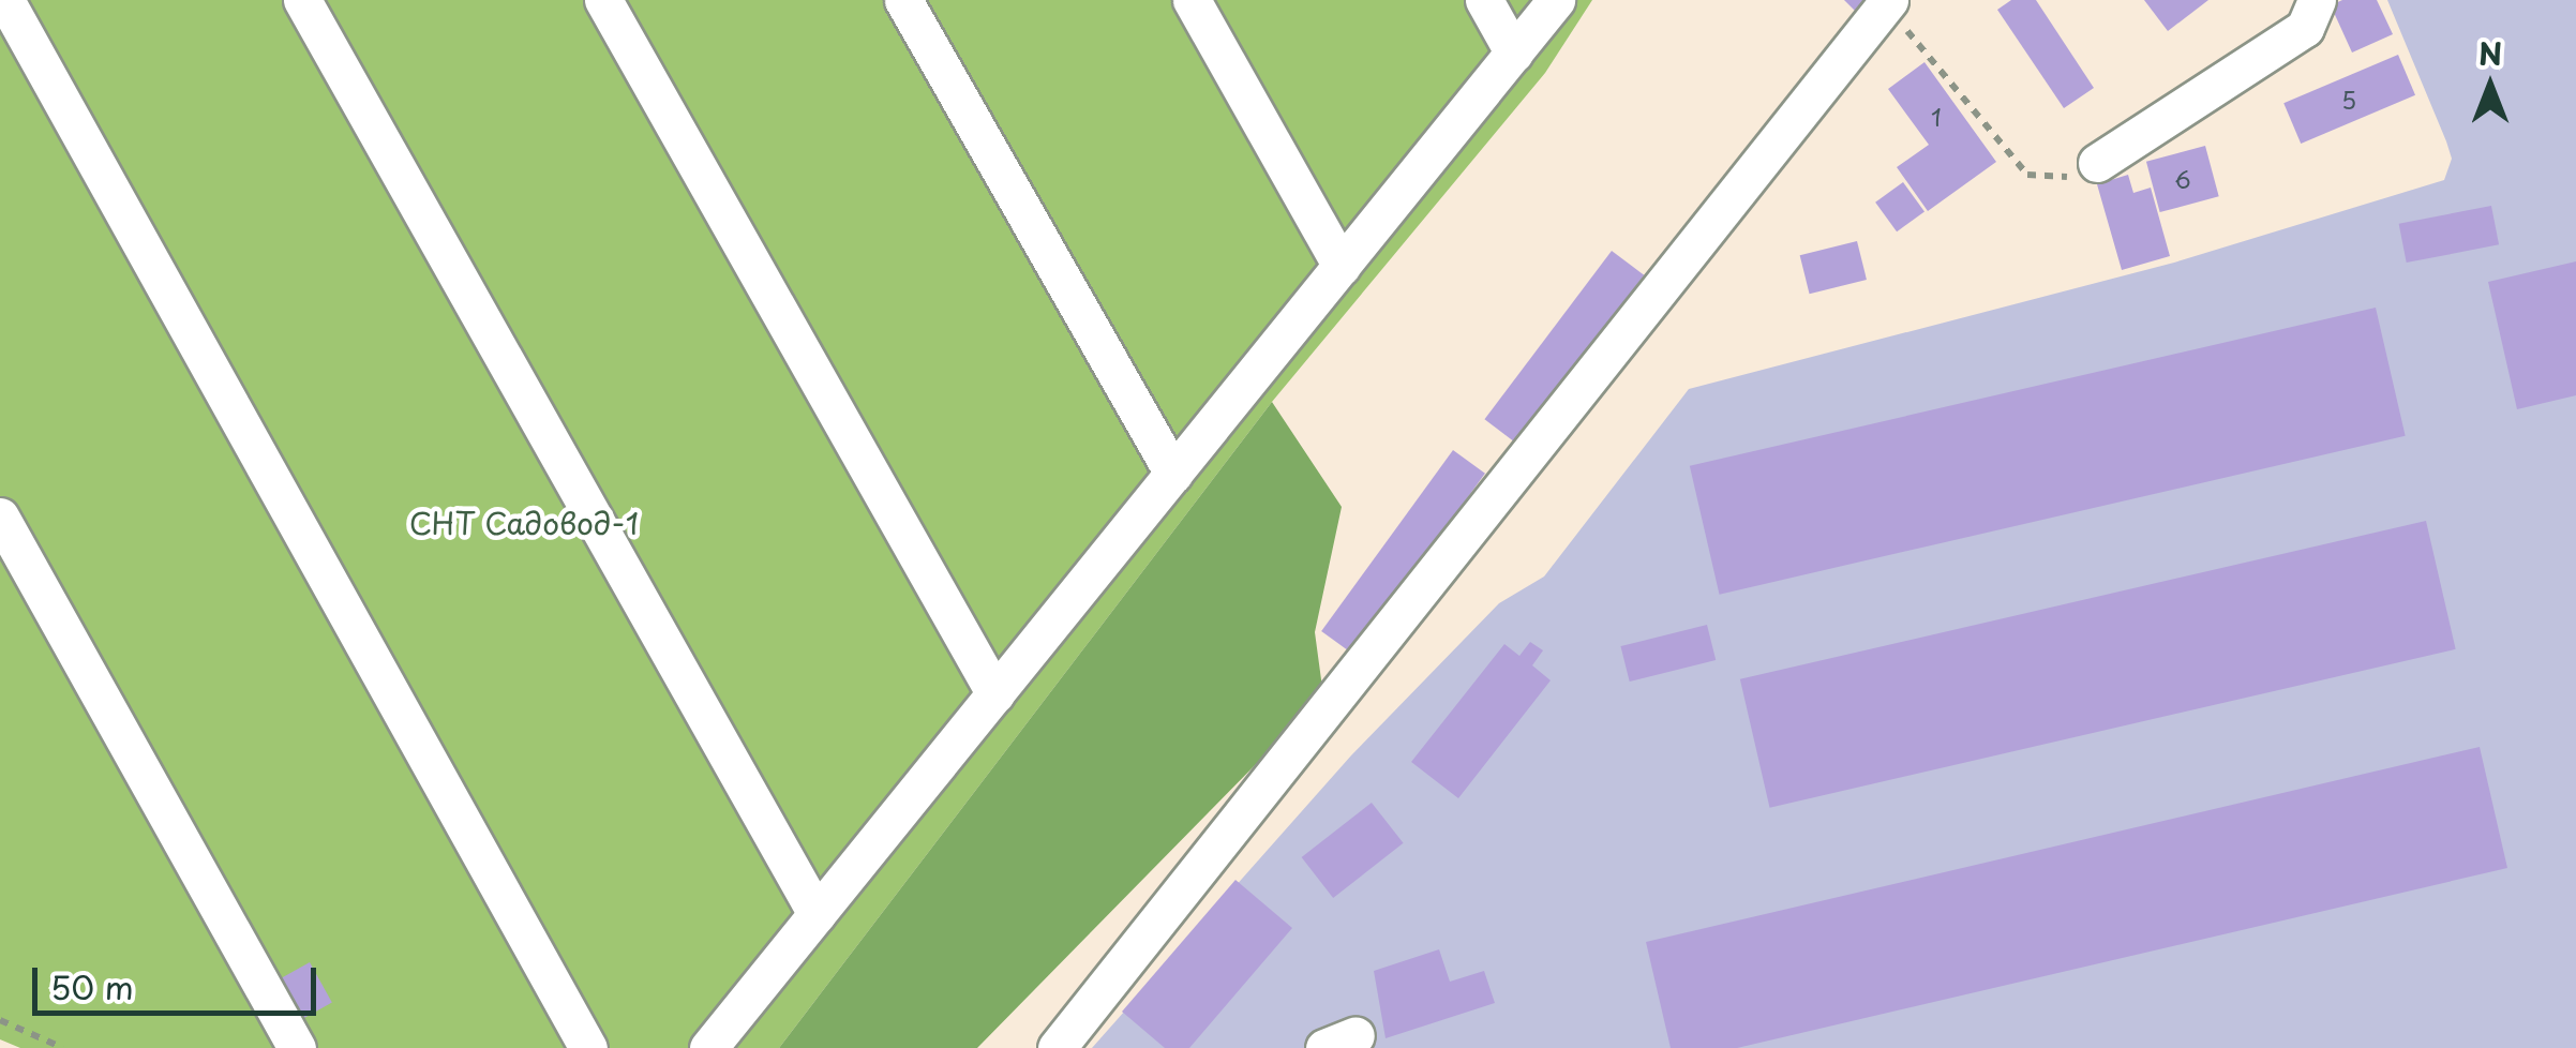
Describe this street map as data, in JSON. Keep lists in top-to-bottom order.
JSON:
{
  "parks": ["СНТ Садовод-1"],
  "house_numbers": ["5", "1", "6"],
  "scale_bar": "50 m",
  "north": "top"
}
